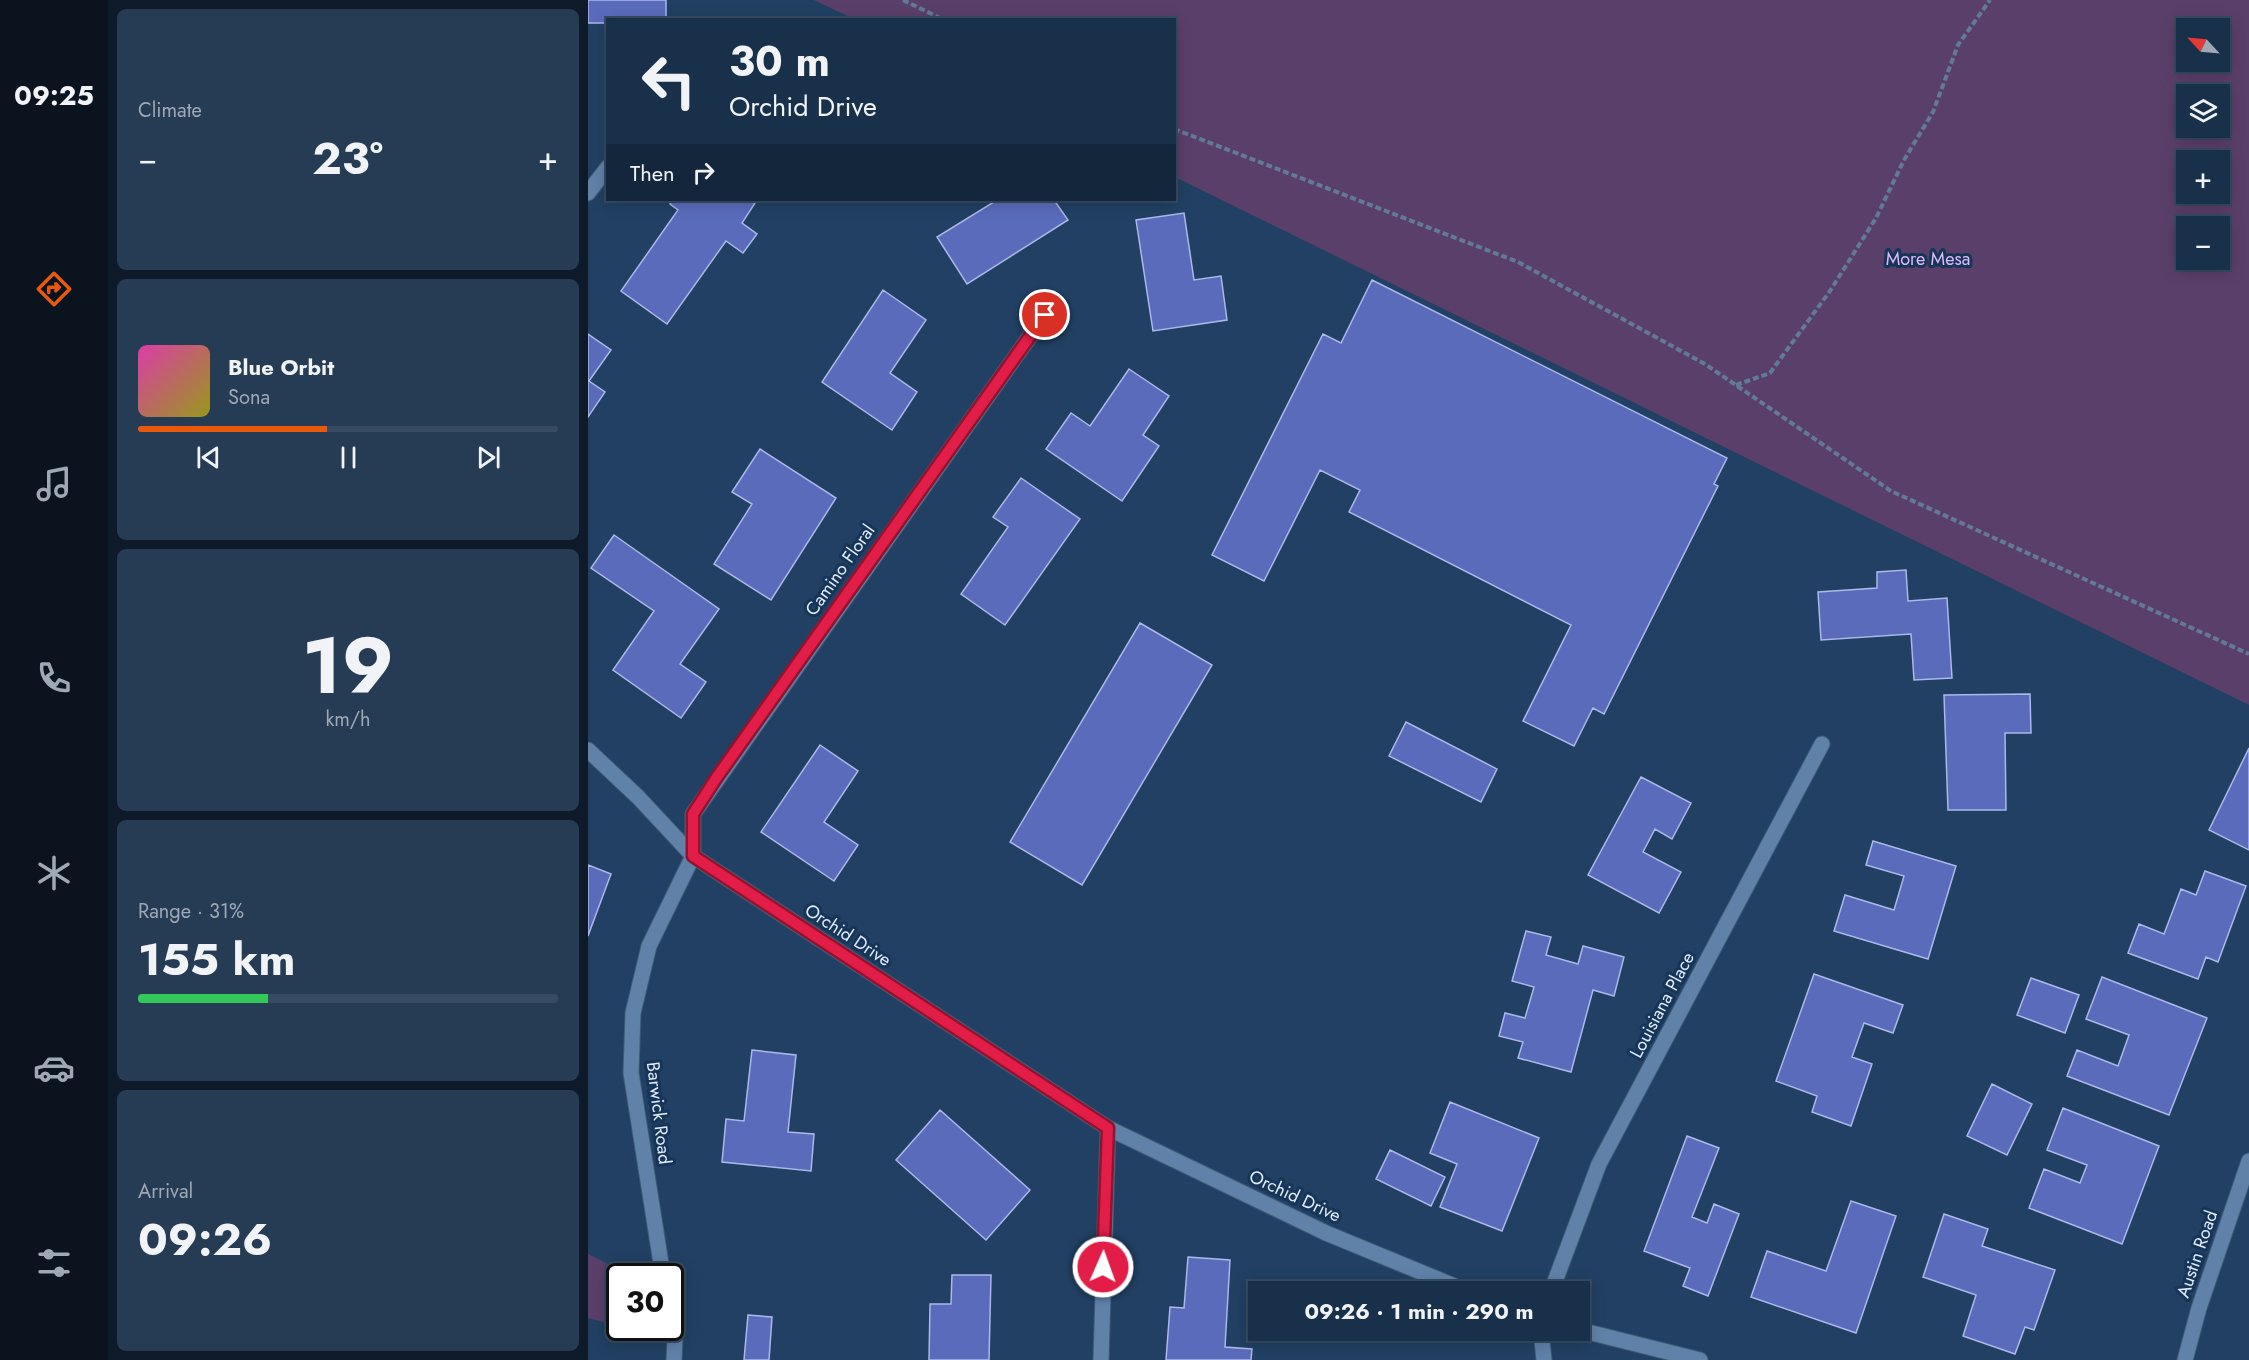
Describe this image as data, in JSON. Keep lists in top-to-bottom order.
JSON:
{
  "streets": {
    "street": [
      "Camino Floral",
      "Orchid Drive",
      "Louisiana Place",
      "Barwick Road",
      "Austin Road"
    ]
  },
  "crossings": [
    ["Camino Floral", "Orchid Drive"],
    ["Camino Floral", "Barwick Road"],
    ["Orchid Drive", "Barwick Road"]
  ],
  "parks": ["More Mesa"],
  "north": "top left",
  "page": {
    "tabs": "09:25",
    "tile": [
      "Climate",
      ["19", "km/h"],
      ["Range · 31%", "155 km"],
      ["Arrival", "09:26"]
    ],
    "map_buttons": ["+", "−"],
    "turn": ["30 m", "Orchid Drive"],
    "heat": ["−", "23°", "+"],
    "then": "Then",
    "song": ["Blue Orbit", "Sona"],
    "limit": "30",
    "trip": "09:26 · 1 min · 290 m"
  }
}
